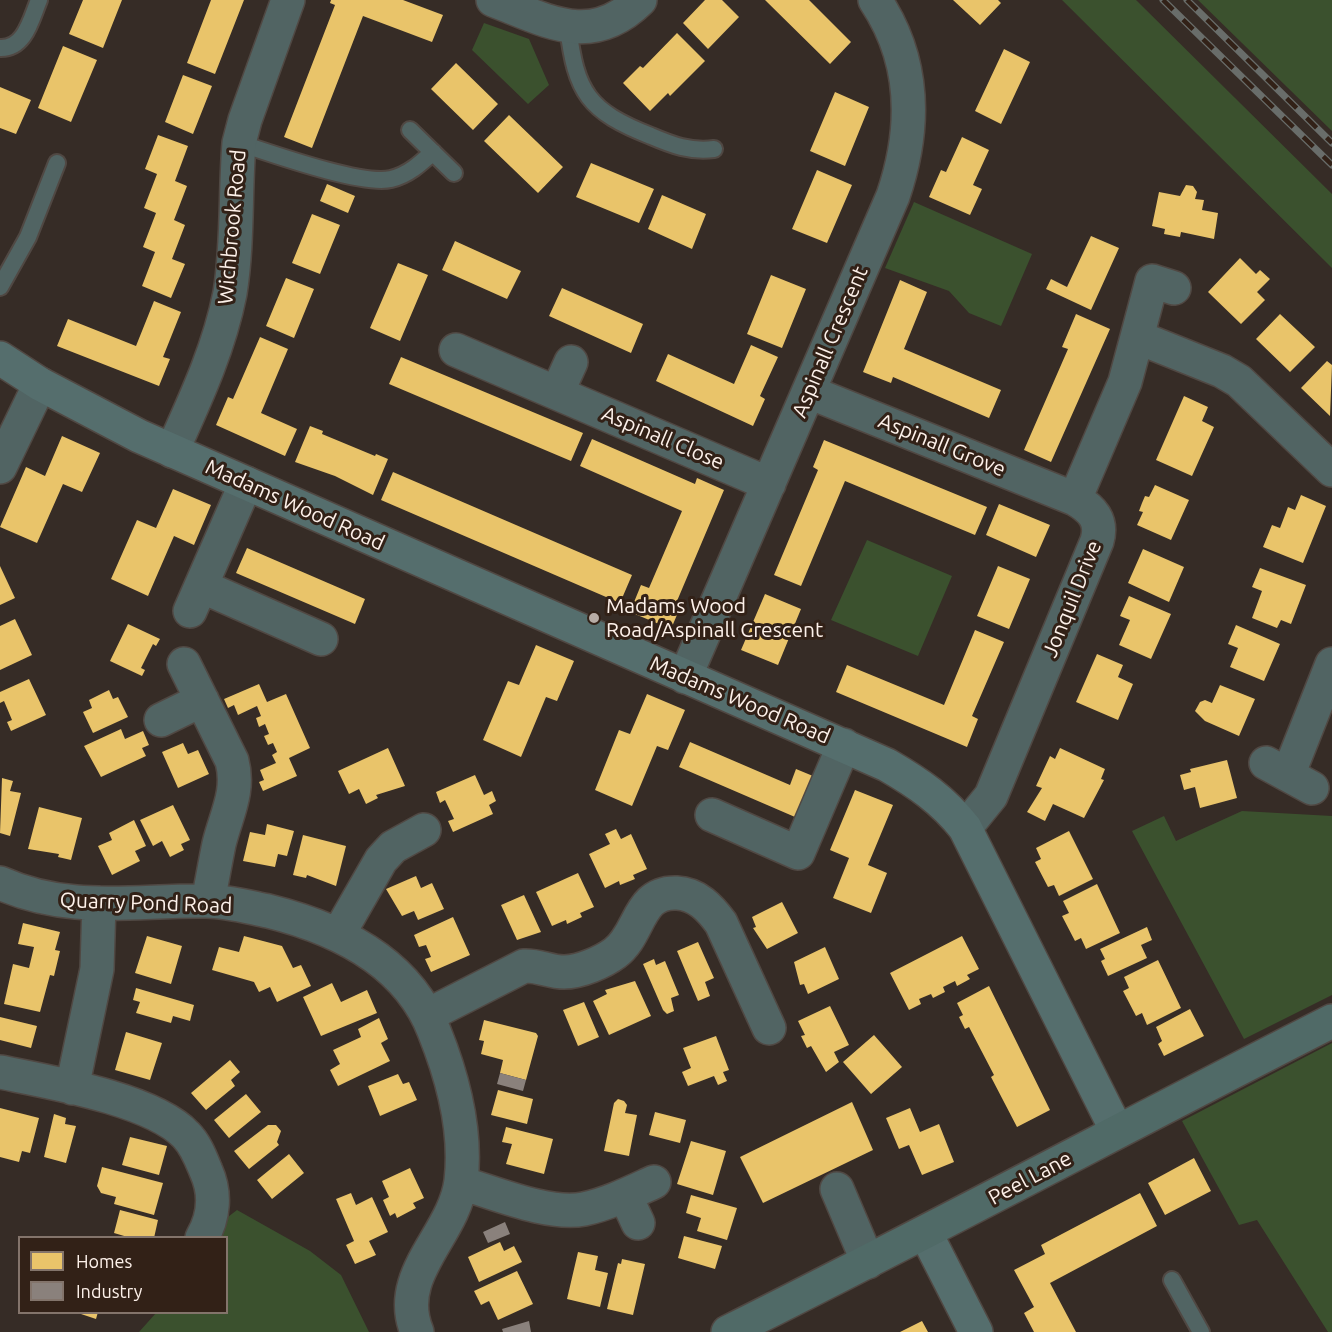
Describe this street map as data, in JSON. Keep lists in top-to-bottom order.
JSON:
{
  "streets": {
    "main road": ["Peel Lane"],
    "street": [
      "Wichbrook Road",
      "Aspinall Crescent",
      "Aspinall Close",
      "Aspinall Grove",
      "Madams Wood Road",
      "Jonquil Drive",
      "Quarry Pond Road"
    ]
  },
  "crossings": [
    ["Wichbrook Road", "Madams Wood Road"],
    ["Aspinall Crescent", "Aspinall Close"],
    ["Aspinall Crescent", "Aspinall Grove"],
    ["Aspinall Crescent", "Madams Wood Road"],
    ["Aspinall Grove", "Jonquil Drive"],
    ["Madams Wood Road", "Jonquil Drive"],
    ["Madams Wood Road", "Peel Lane"]
  ],
  "places": ["Madams Wood Road/Aspinall Crescent"],
  "legend": ["Homes", "Industry"]
}
